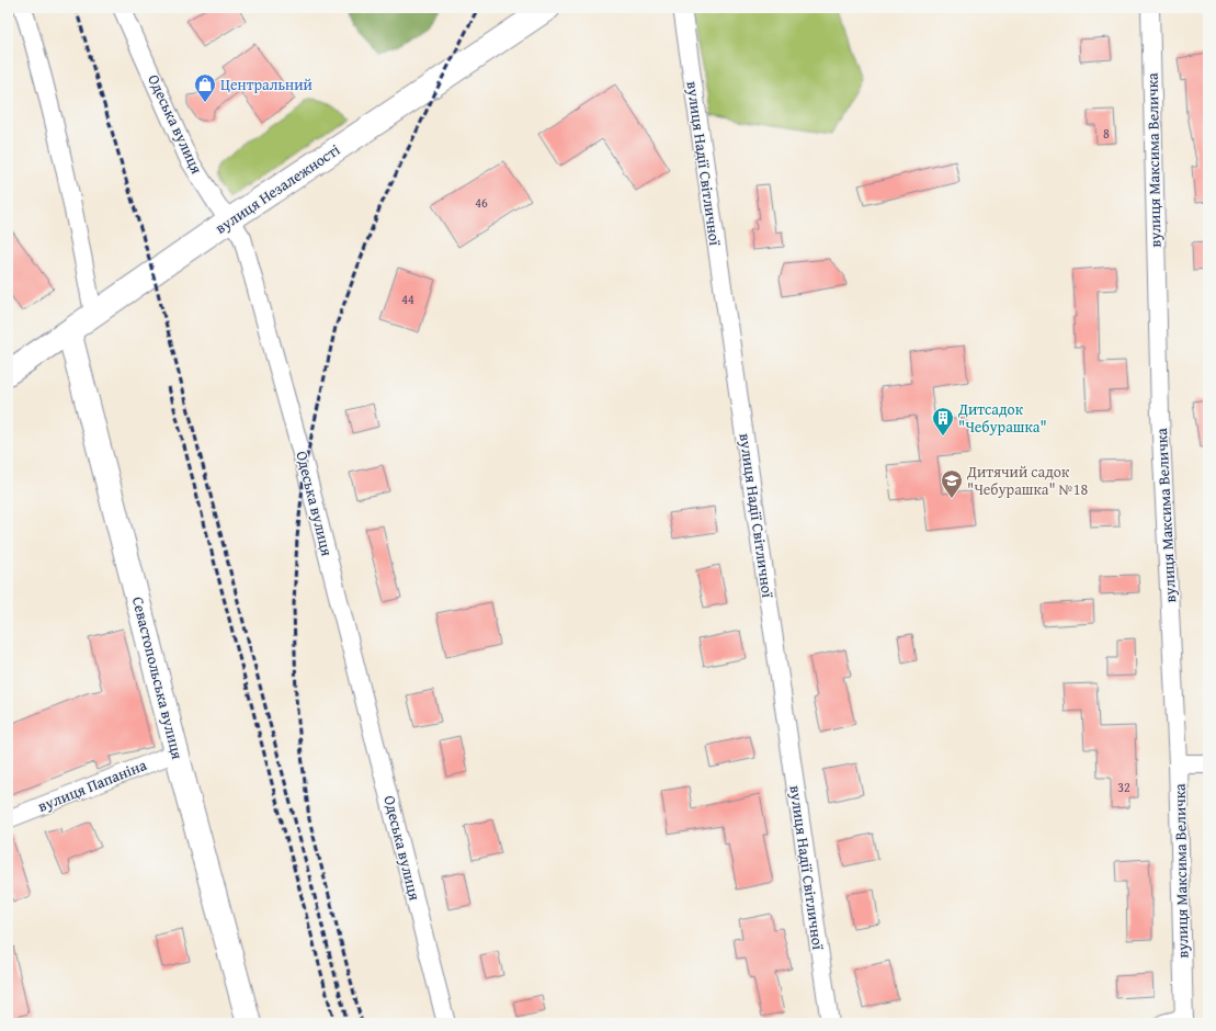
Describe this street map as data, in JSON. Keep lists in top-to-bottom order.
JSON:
{
  "streets": {
    "main road": ["вулиця Незалежності", "Севастопольська вулиця"],
    "street": [
      "Одеська вулиця",
      "вулиця Максима Величка",
      "вулиця Надії Світличної",
      "вулиця Папаніна"
    ]
  },
  "crossings": [
    ["Одеська вулиця", "вулиця Незалежності"],
    ["вулиця Незалежності", "Севастопольська вулиця"],
    ["Севастопольська вулиця", "вулиця Папаніна"]
  ],
  "places": {
    "shop": ["Центральний"],
    "building": ["Дитсадок \"Чебурашка\""],
    "school or university": ["Дитячий садок \"Чебурашка\" №18"]
  },
  "house_numbers": [
    "8",
    "46",
    "44",
    "32"
  ]
}
